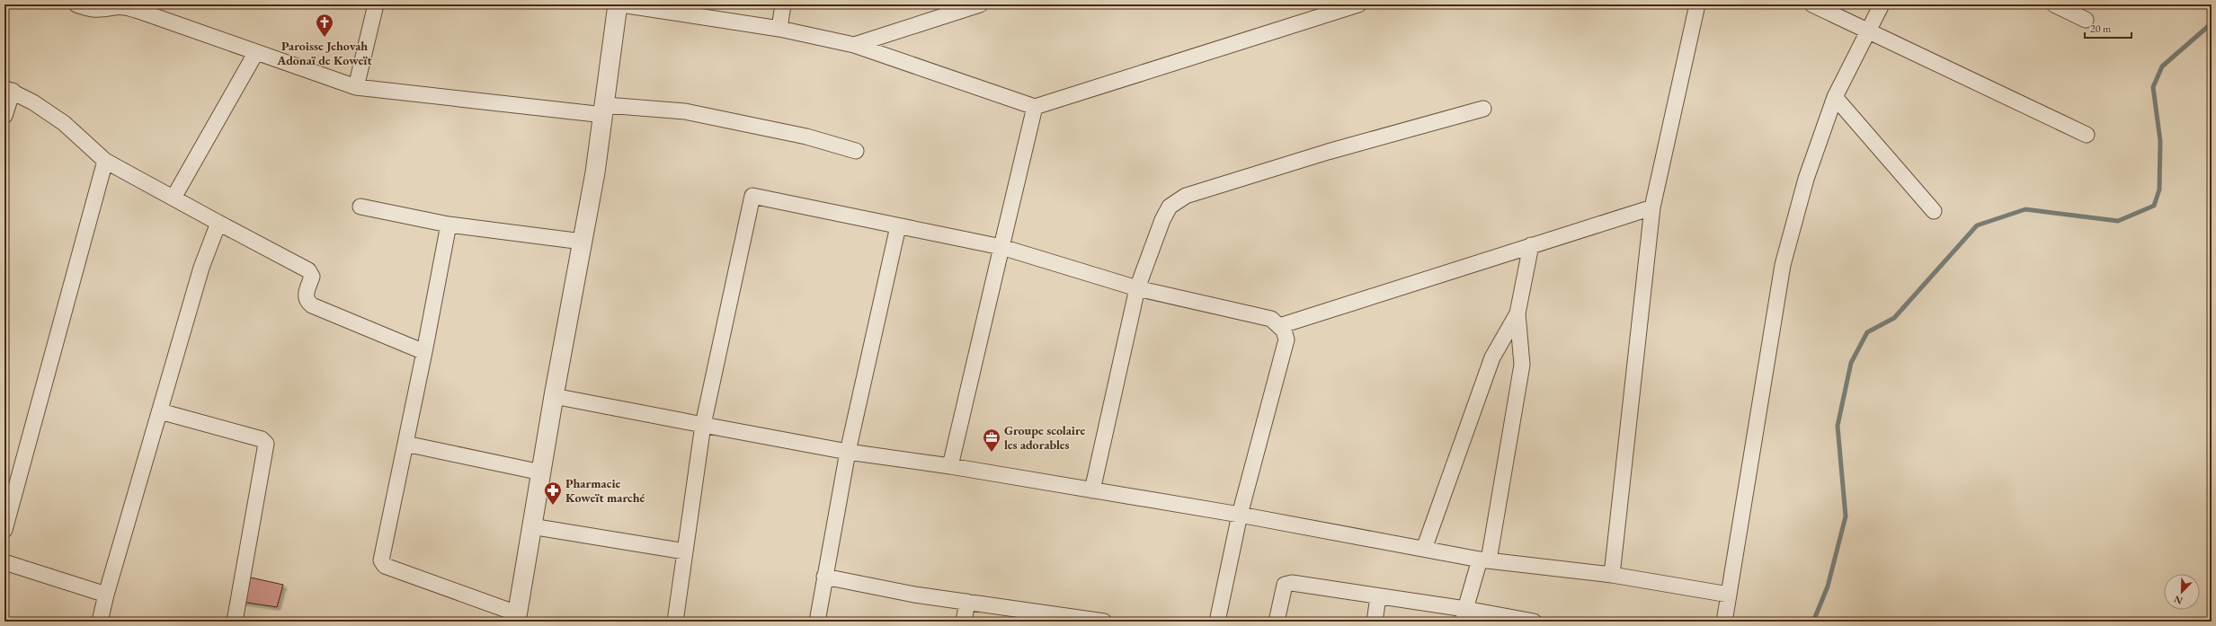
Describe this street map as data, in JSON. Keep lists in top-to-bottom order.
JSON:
{
  "places": {
    "church": ["Paroisse Jehovah Adonaï de Koweït"],
    "office": ["Groupe scolaire les adorables"],
    "pharmacy": ["Pharmacie Koweït marché"]
  },
  "scale_bar": "20 m",
  "north": "bottom left"
}
